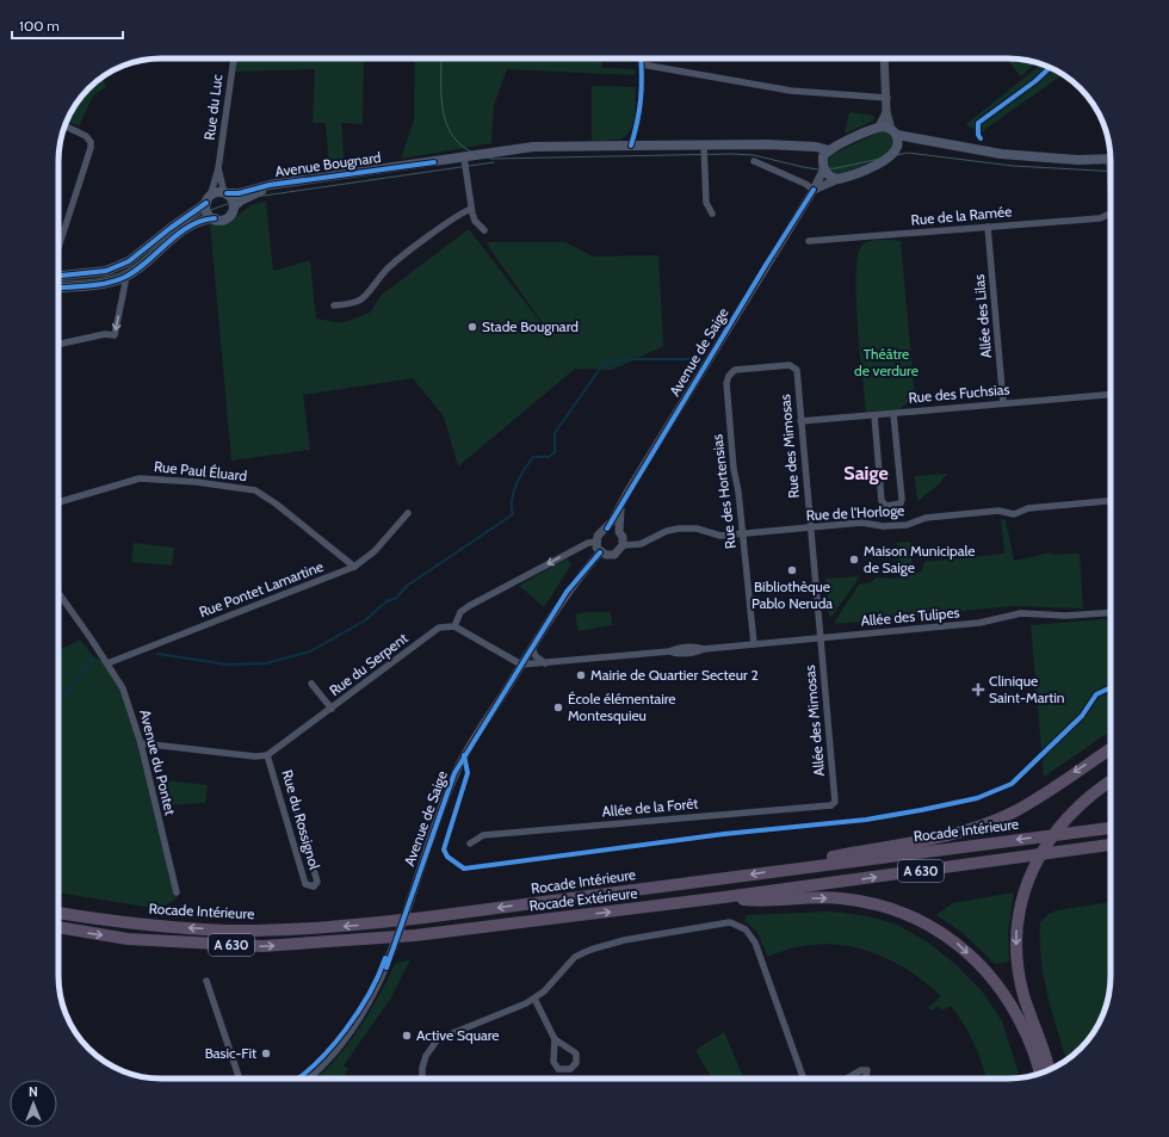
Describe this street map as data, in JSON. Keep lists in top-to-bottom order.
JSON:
{
  "streets": {
    "highway": ["Rocade Intérieure", "A 630", "Rocade Extérieure"],
    "main road": ["Avenue Bougnard"],
    "street": [
      "Rue du Luc",
      "Rue de la Ramée",
      "Allée des Lilas",
      "Avenue de Saige",
      "Rue des Fuchsias",
      "Rue des Mimosas",
      "Rue Paul Éluard",
      "Rue des Hortensias",
      "Rue de l'Horloge",
      "Rue Pontet Lamartine",
      "Allée des Tulipes",
      "Rue du Serpent",
      "Allée des Mimosas",
      "Avenue du Pontet",
      "Allée de la Forêt",
      "Rue du Rossignol"
    ]
  },
  "crossings": [
    ["Rue du Luc", "Avenue Bougnard"],
    ["Rue de la Ramée", "Allée des Lilas"],
    ["Allée des Lilas", "Rue des Fuchsias"],
    ["Avenue de Saige", "Rue de l'Horloge"],
    ["Avenue de Saige", "Allée des Tulipes"],
    ["Rue des Fuchsias", "Rue des Mimosas"],
    ["Rue des Mimosas", "Rue des Hortensias"],
    ["Rue des Mimosas", "Rue de l'Horloge"],
    ["Rue des Mimosas", "Allée des Tulipes"],
    ["Rue des Mimosas", "Allée des Mimosas"],
    ["Rue Paul Éluard", "Rue Pontet Lamartine"],
    ["Rue des Hortensias", "Rue de l'Horloge"],
    ["Rue des Hortensias", "Allée des Tulipes"],
    ["Rue Pontet Lamartine", "Avenue du Pontet"],
    ["Allée des Tulipes", "Allée des Mimosas"],
    ["Rue du Serpent", "Rue du Rossignol"],
    ["Allée des Mimosas", "Allée de la Forêt"]
  ],
  "districts": ["Saige"],
  "parks": ["Théâtre de verdure"],
  "places": {
    "other": [
      "Stade Bougnard",
      "Maison Municipale de Saige",
      "Bibliothèque Pablo Neruda",
      "Mairie de Quartier Secteur 2",
      "École élémentaire Montesquieu",
      "Active Square",
      "Basic-Fit"
    ],
    "health": ["Clinique Saint-Martin"]
  },
  "scale_bar": "100 m",
  "north": "top"
}
